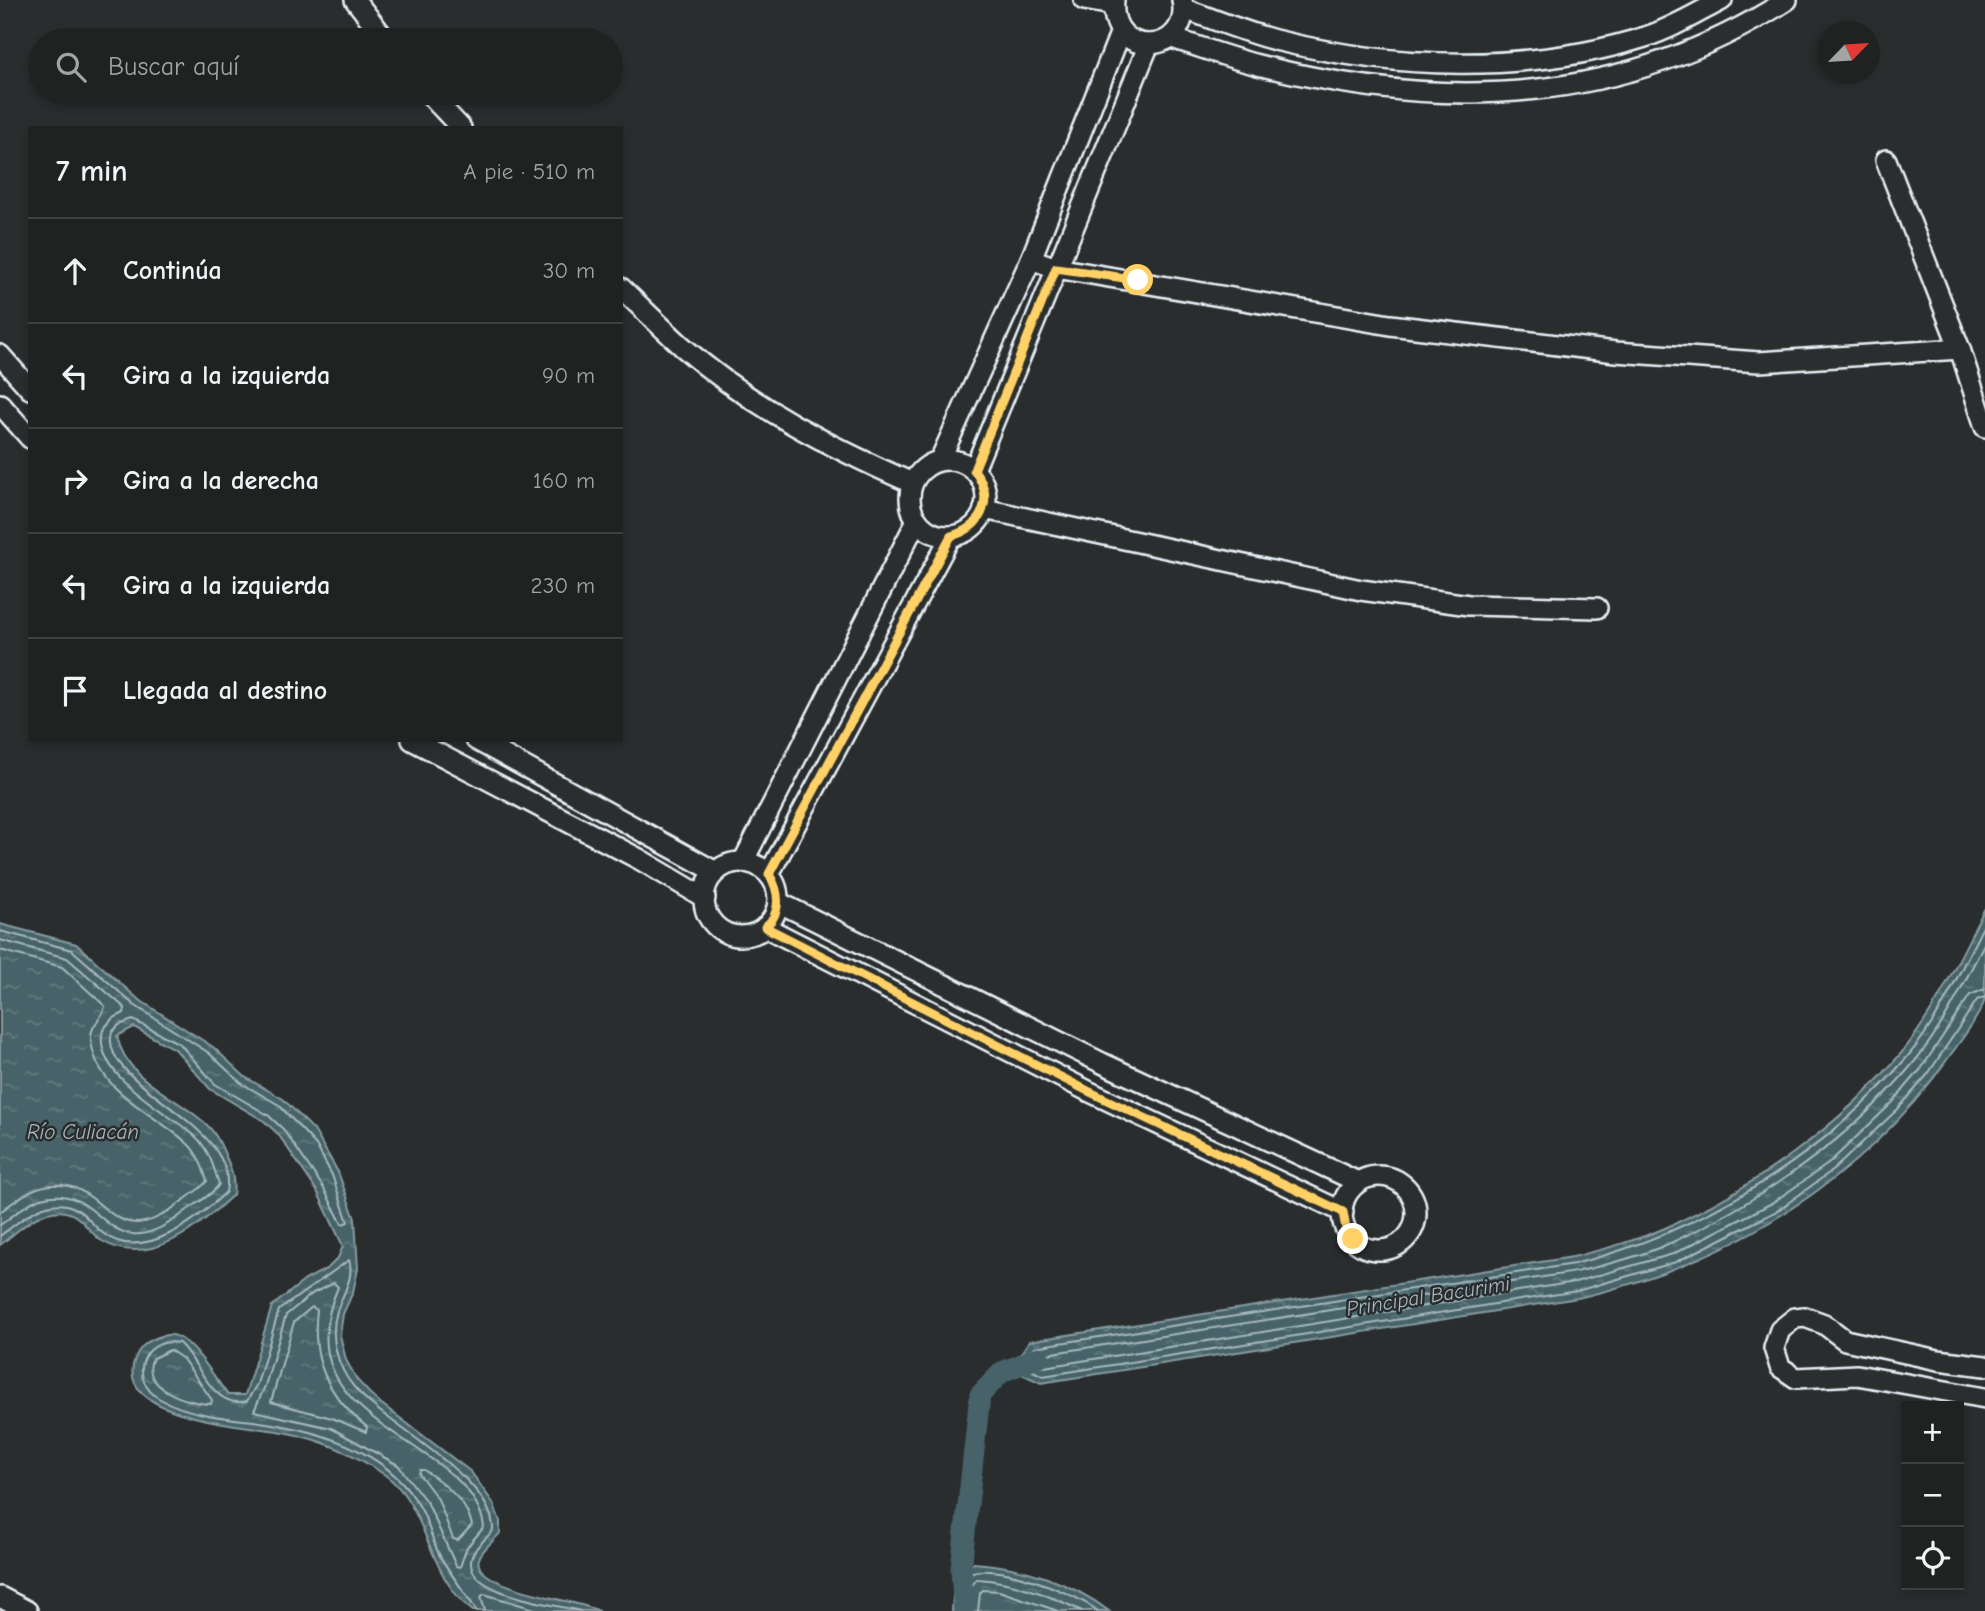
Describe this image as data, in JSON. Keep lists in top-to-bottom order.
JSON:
{
  "water": ["Río Culiacán", "Principal Bacurimi"],
  "north": "top right",
  "page": {
    "search": "Buscar aquí",
    "heading": ["7 min", "A pie · 510 m"],
    "list": [
      ["Continúa", "30 m"],
      ["Gira a la izquierda", "90 m"],
      ["Gira a la derecha", "160 m"],
      ["Gira a la izquierda", "230 m"],
      "Llegada al destino"
    ],
    "map_buttons": ["+", "−"]
  }
}
